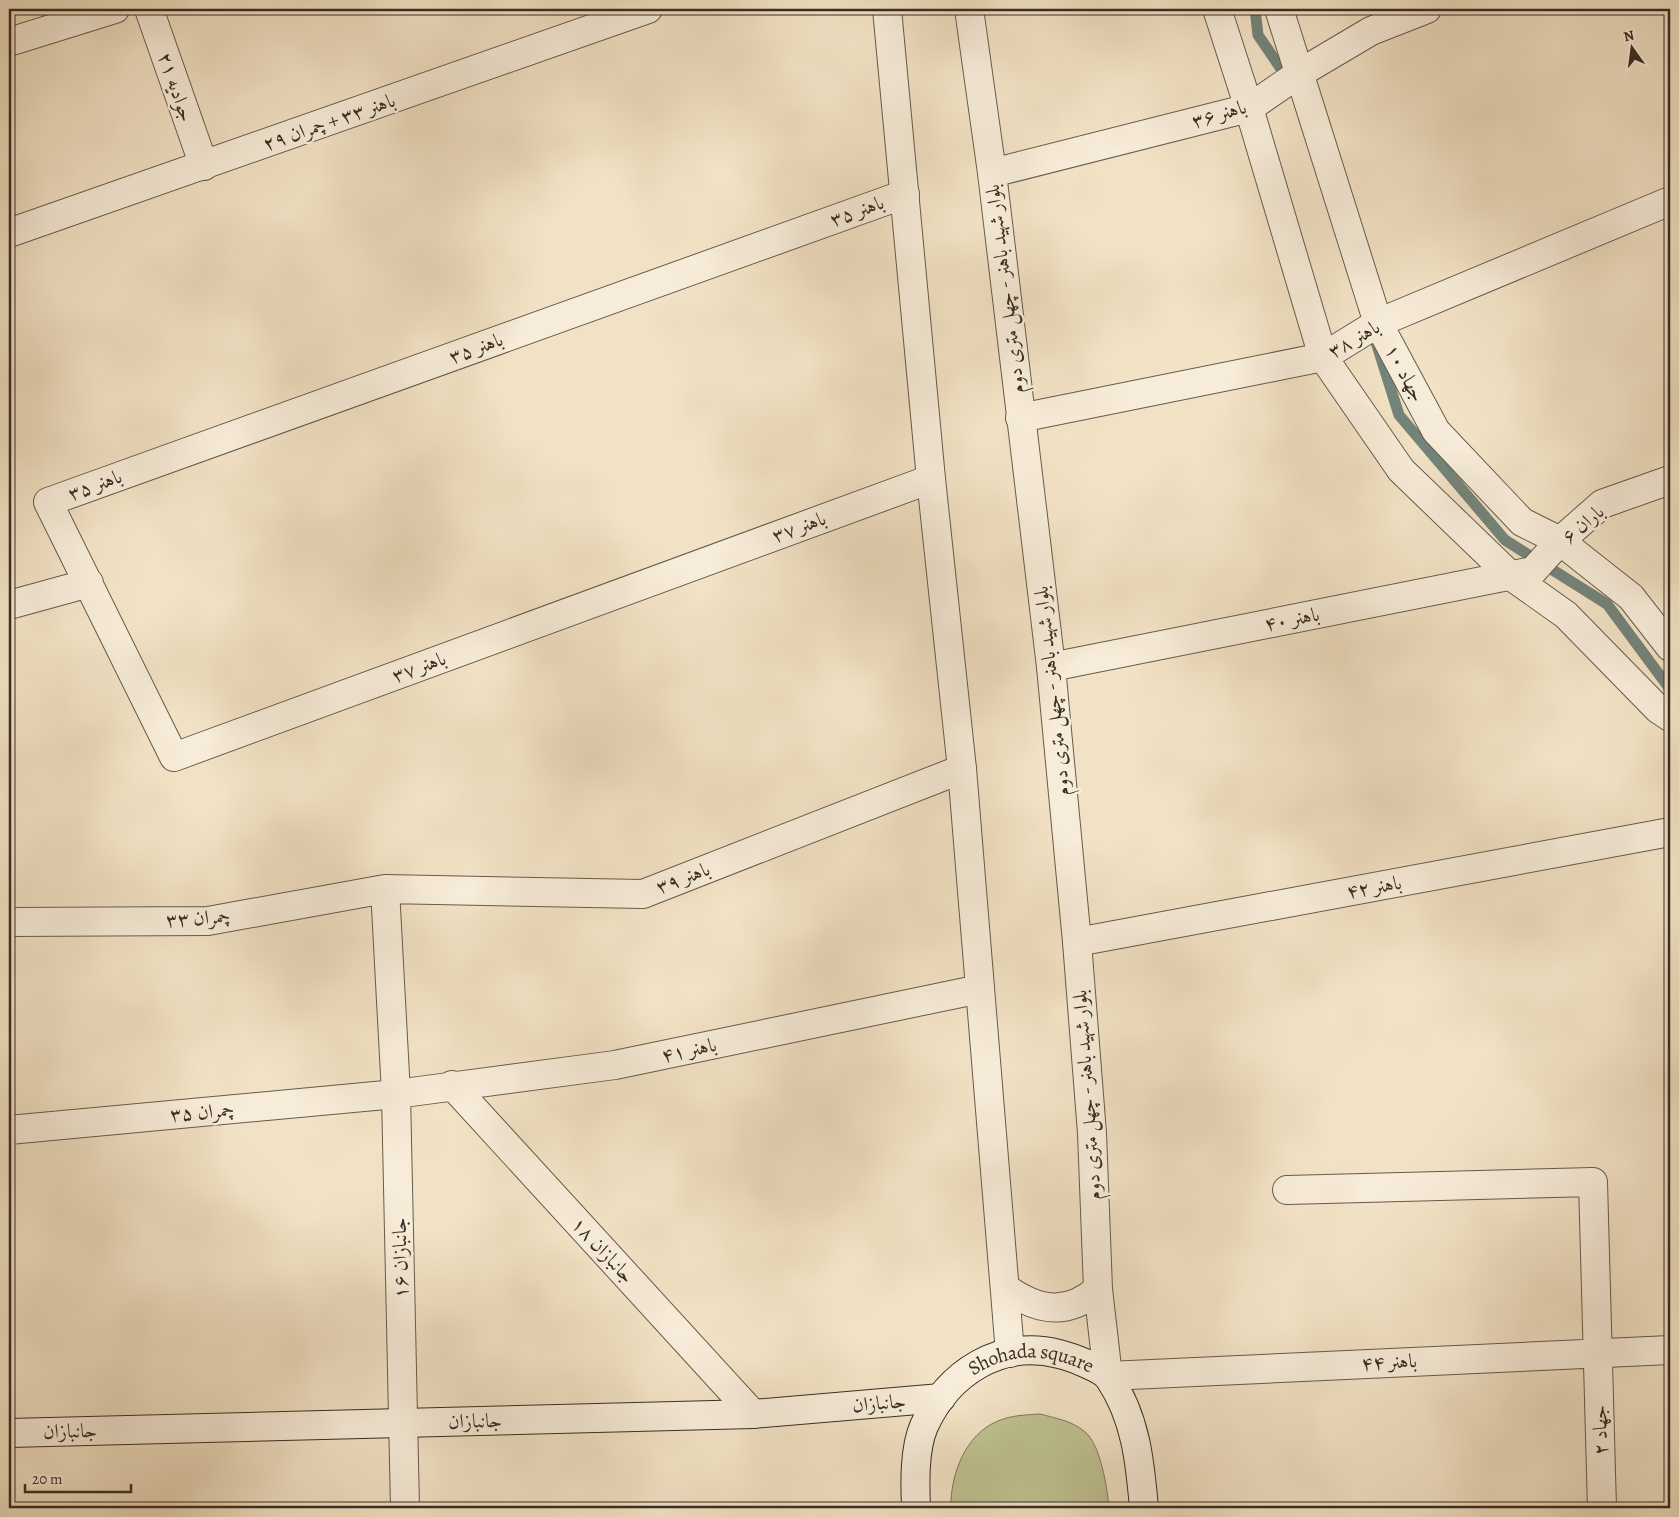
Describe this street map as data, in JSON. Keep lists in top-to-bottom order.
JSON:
{
  "streets": {
    "street": [
      "جوادیه ۲۱",
      "باهنر ۳۶",
      "باهنر ۳۳ + چمران ۲۹",
      "باهنر ۳۵",
      "بلوار شهید باهنر - چهل متری دوم",
      "باهنر ۳۸",
      "جهاد ۱۰",
      "باران ۶",
      "باهنر ۳۷",
      "باهنر ۴۰",
      "باهنر ۳۹",
      "باهنر ۴۲",
      "چمران ۳۳",
      "باهنر ۴۱",
      "چمران ۳۵",
      "جانبازان ۱۸",
      "جانبازان ۱۶",
      "باهنر ۴۴",
      "Shohada square",
      "جانبازان",
      "جهاد ۲"
    ]
  },
  "crossings": [
    ["جوادیه ۲۱", "باهنر ۳۳ + چمران ۲۹"],
    ["باهنر ۳۶", "بلوار شهید باهنر - چهل متری دوم"],
    ["باهنر ۳۶", "جهاد ۱۰"],
    ["باهنر ۳۵", "باهنر ۳۷"],
    ["بلوار شهید باهنر - چهل متری دوم", "باهنر ۳۸"],
    ["بلوار شهید باهنر - چهل متری دوم", "باهنر ۴۰"],
    ["بلوار شهید باهنر - چهل متری دوم", "باهنر ۴۲"],
    ["بلوار شهید باهنر - چهل متری دوم", "باهنر ۴۴"],
    ["بلوار شهید باهنر - چهل متری دوم", "Shohada square"],
    ["باهنر ۳۸", "جهاد ۱۰"],
    ["جهاد ۱۰", "باران ۶"],
    ["جهاد ۱۰", "باهنر ۴۰"],
    ["باران ۶", "باهنر ۴۰"],
    ["باهنر ۳۹", "چمران ۳۳"],
    ["باهنر ۳۹", "جانبازان ۱۶"],
    ["چمران ۳۳", "جانبازان ۱۶"],
    ["باهنر ۴۱", "چمران ۳۵"],
    ["باهنر ۴۱", "جانبازان ۱۸"],
    ["باهنر ۴۱", "جانبازان ۱۶"],
    ["چمران ۳۵", "جانبازان ۱۶"],
    ["جانبازان ۱۸", "جانبازان"],
    ["جانبازان ۱۶", "جانبازان"],
    ["باهنر ۴۴", "Shohada square"],
    ["باهنر ۴۴", "جهاد ۲"],
    ["Shohada square", "جانبازان"]
  ],
  "scale_bar": "20 m",
  "north": "top"
}
